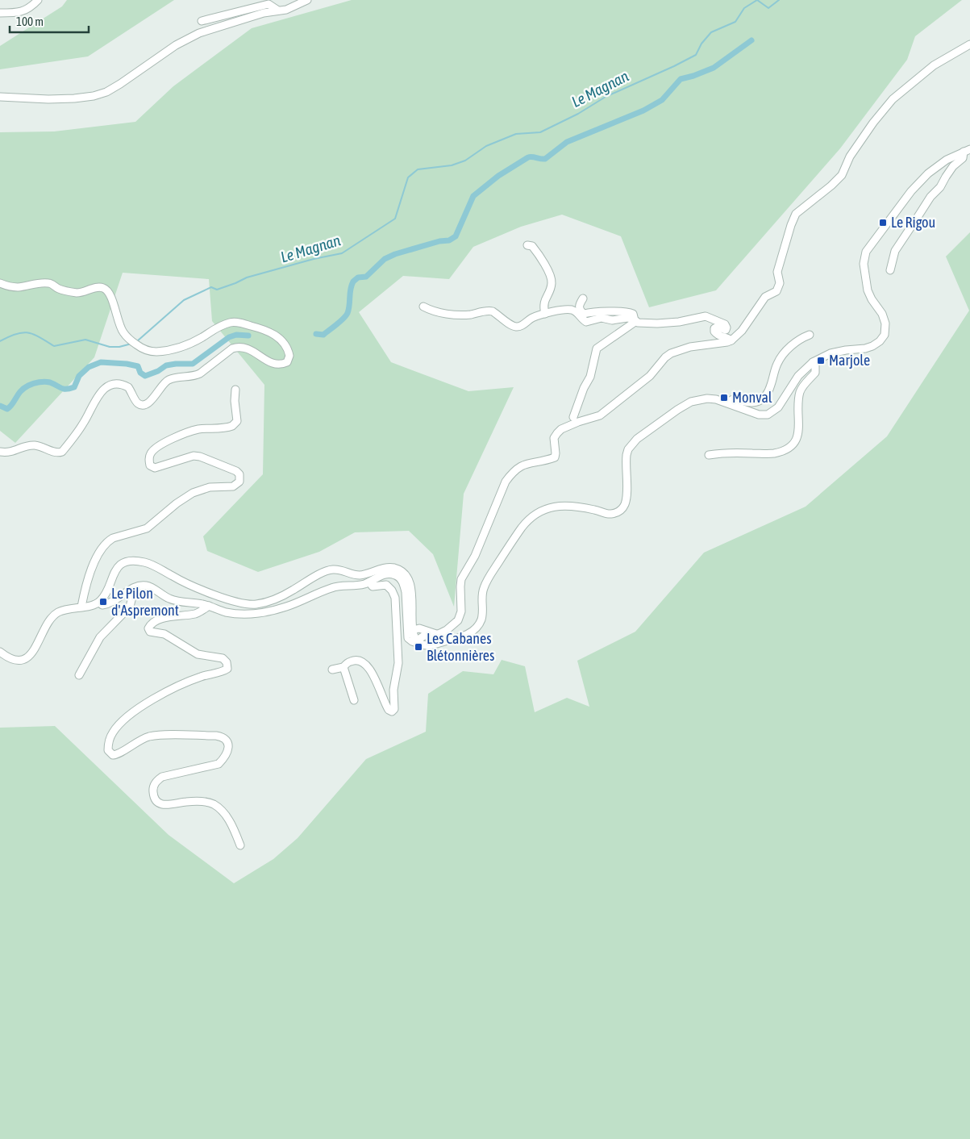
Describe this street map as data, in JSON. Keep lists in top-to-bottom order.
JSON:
{
  "water": ["Le Magnan"],
  "places": {
    "transit": [
      "Le Rigou",
      "Marjole",
      "Monval",
      "Le Pilon d'Aspremont",
      "Les Cabanes Blétonnières"
    ]
  },
  "scale_bar": "100 m"
}
